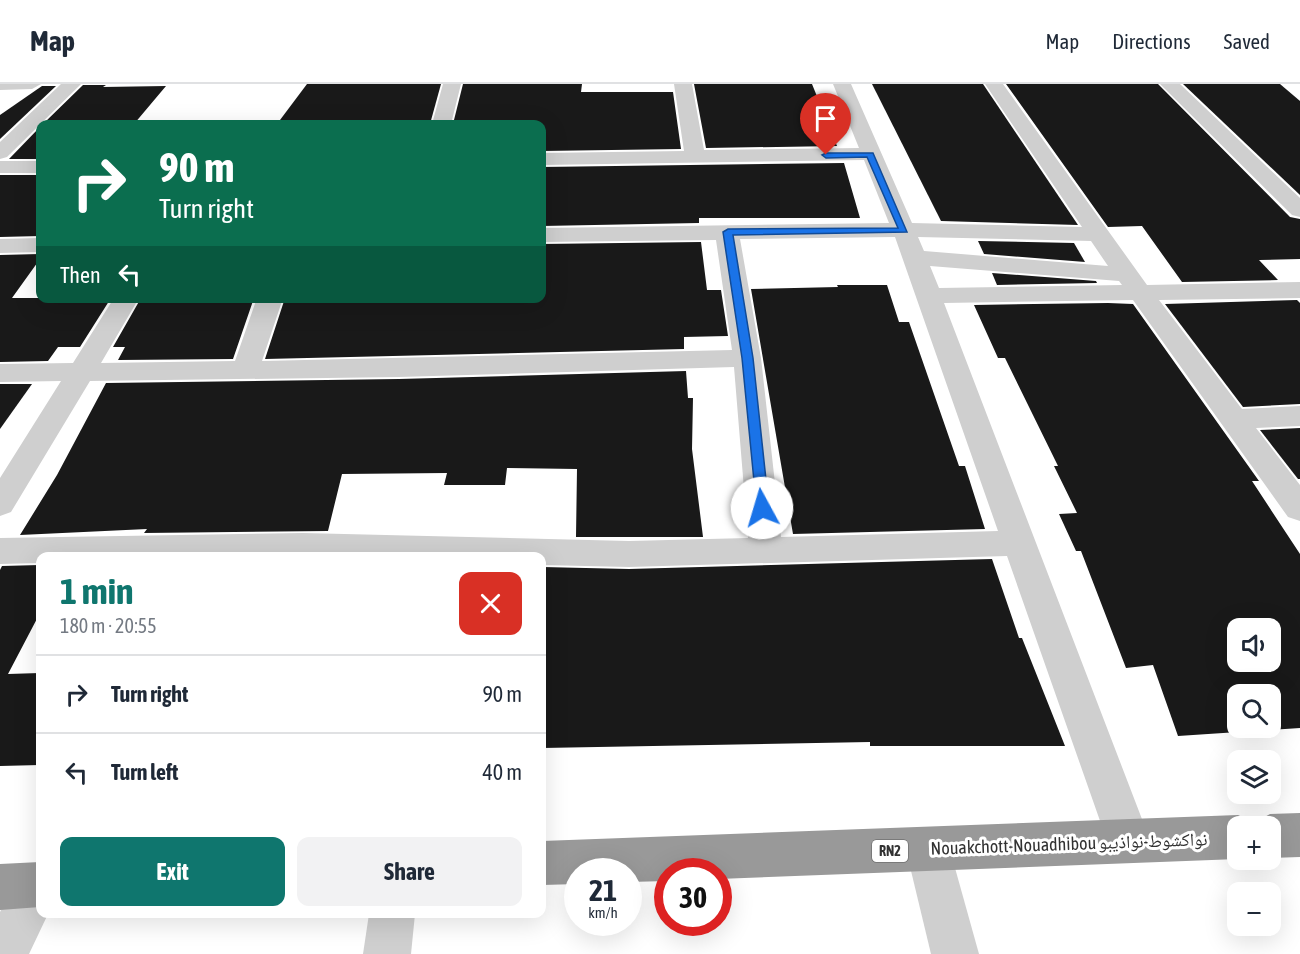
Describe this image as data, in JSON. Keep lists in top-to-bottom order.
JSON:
{
  "streets": {
    "highway": ["Nouakchott-Nouadhibou نواكشوط-نواذيبو", "RN2"]
  },
  "page": {
    "header": "Map",
    "nav": ["Map", "Directions", "Saved"],
    "turn": ["90 m", "Turn right"],
    "then": "Then",
    "heading": ["1 min", "180 m · 20:55"],
    "map_buttons": ["+", "−"],
    "list": [
      {
        "name": "Turn right",
        "value": "90 m"
      },
      {
        "name": "Turn left",
        "value": "40 m"
      }
    ],
    "buttons": ["Exit", "Share"],
    "speed": "21 km/h",
    "limit": "30"
  }
}
